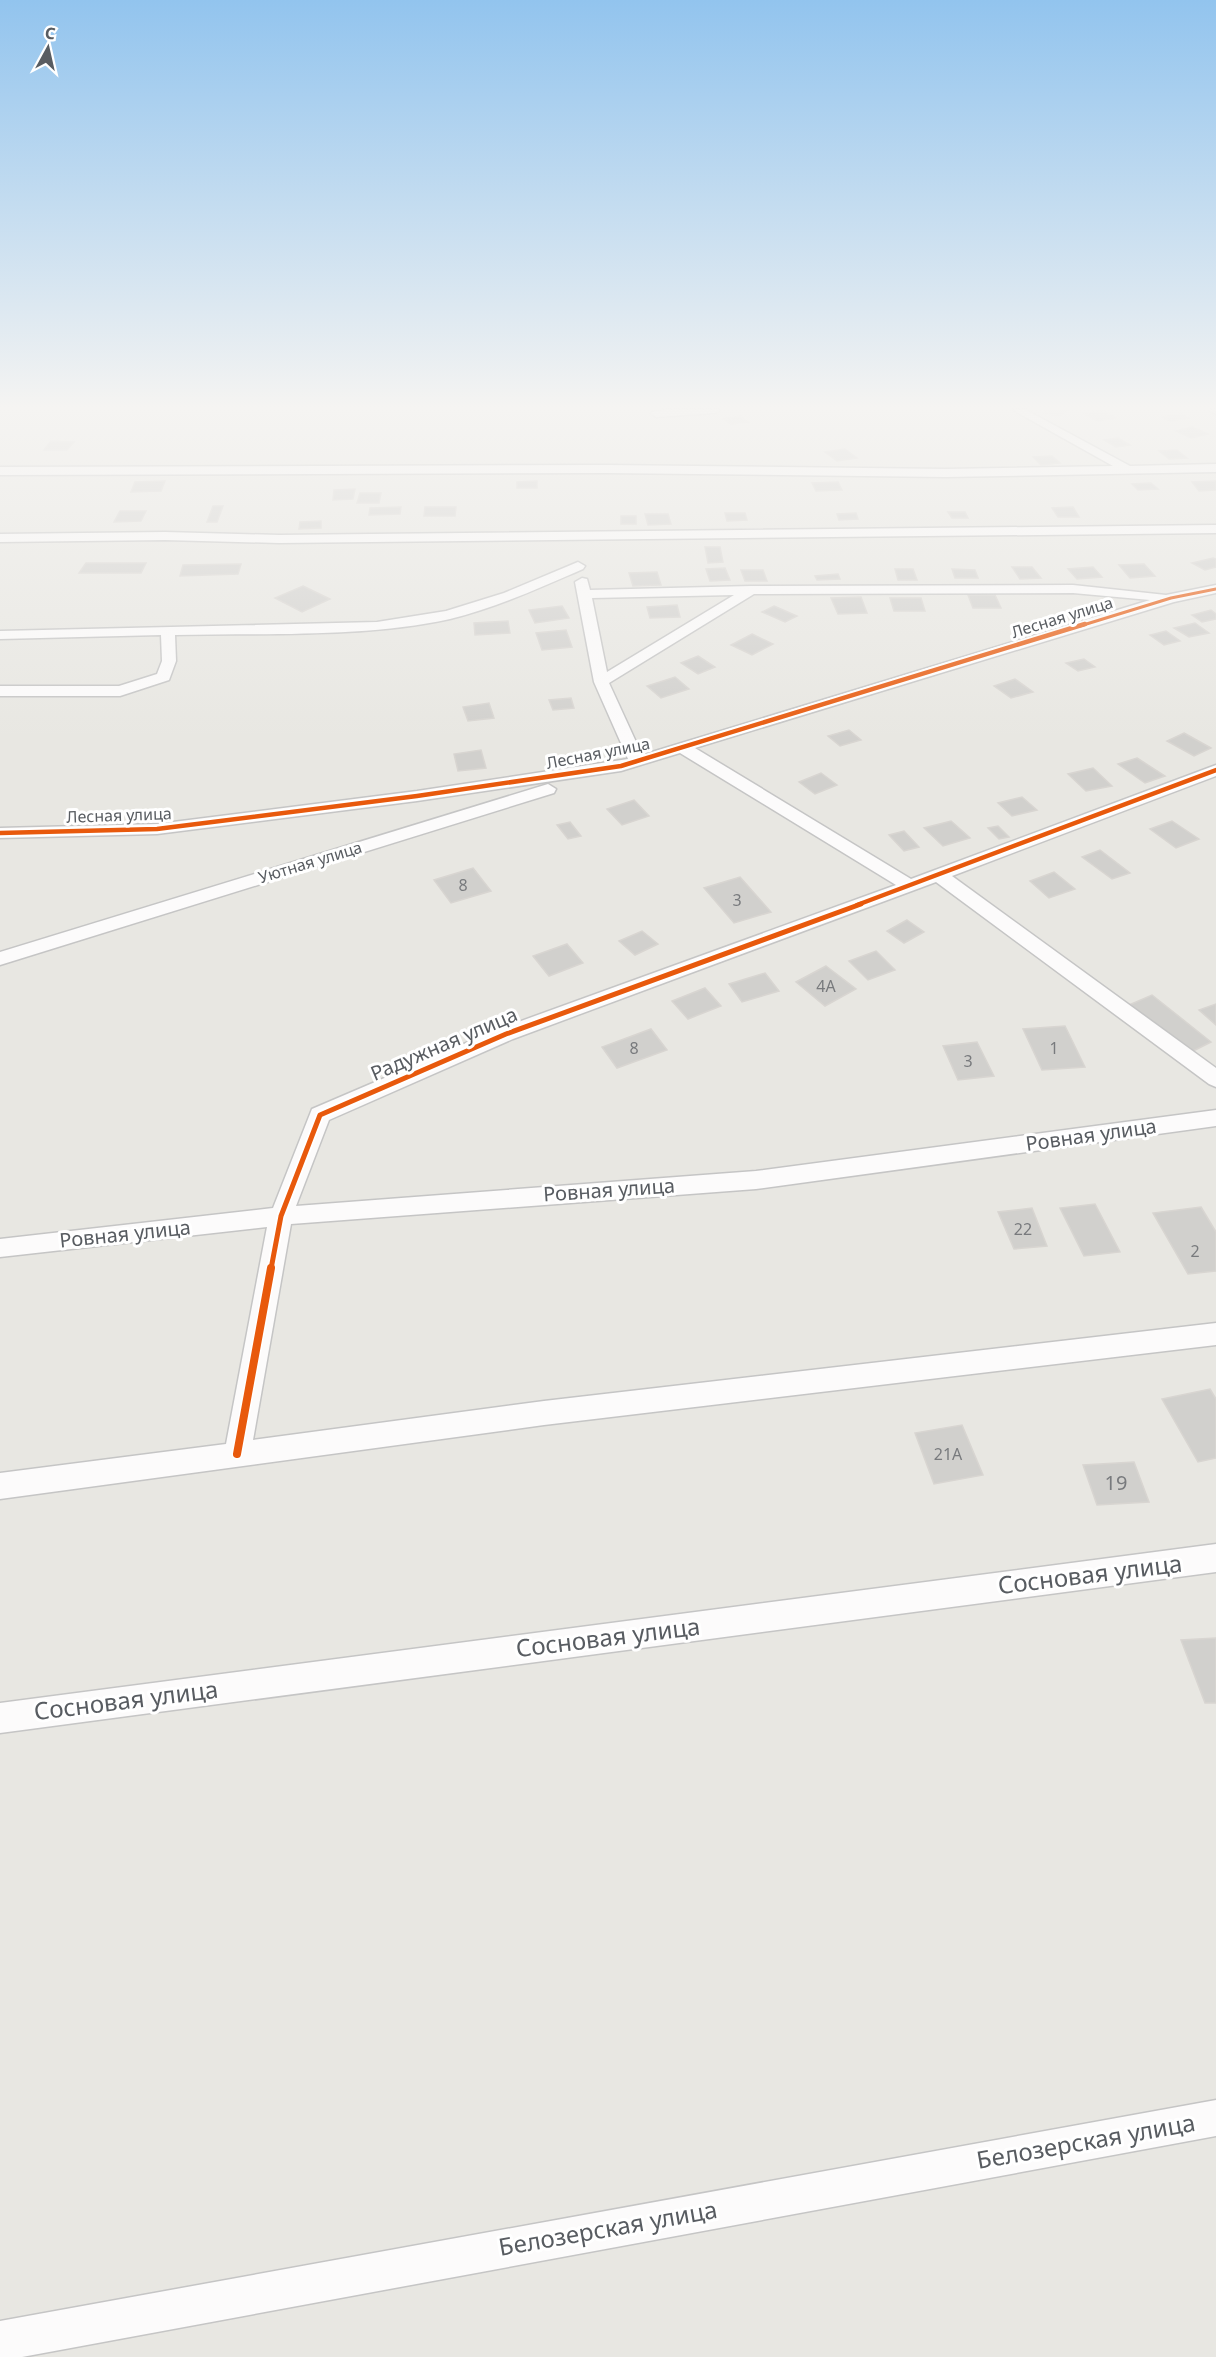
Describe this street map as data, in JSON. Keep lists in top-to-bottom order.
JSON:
{
  "streets": {
    "street": [
      "Лесная улица",
      "Уютная улица",
      "Радужная улица",
      "Ровная улица",
      "Сосновая улица",
      "Белозерская улица"
    ]
  },
  "crossings": [
    ["Лесная улица", "Уютная улица"],
    ["Радужная улица", "Ровная улица"]
  ],
  "house_numbers": [
    "8",
    "3",
    "4А",
    "8",
    "1",
    "3",
    "22",
    "2",
    "21А",
    "19"
  ],
  "north": "top"
}
